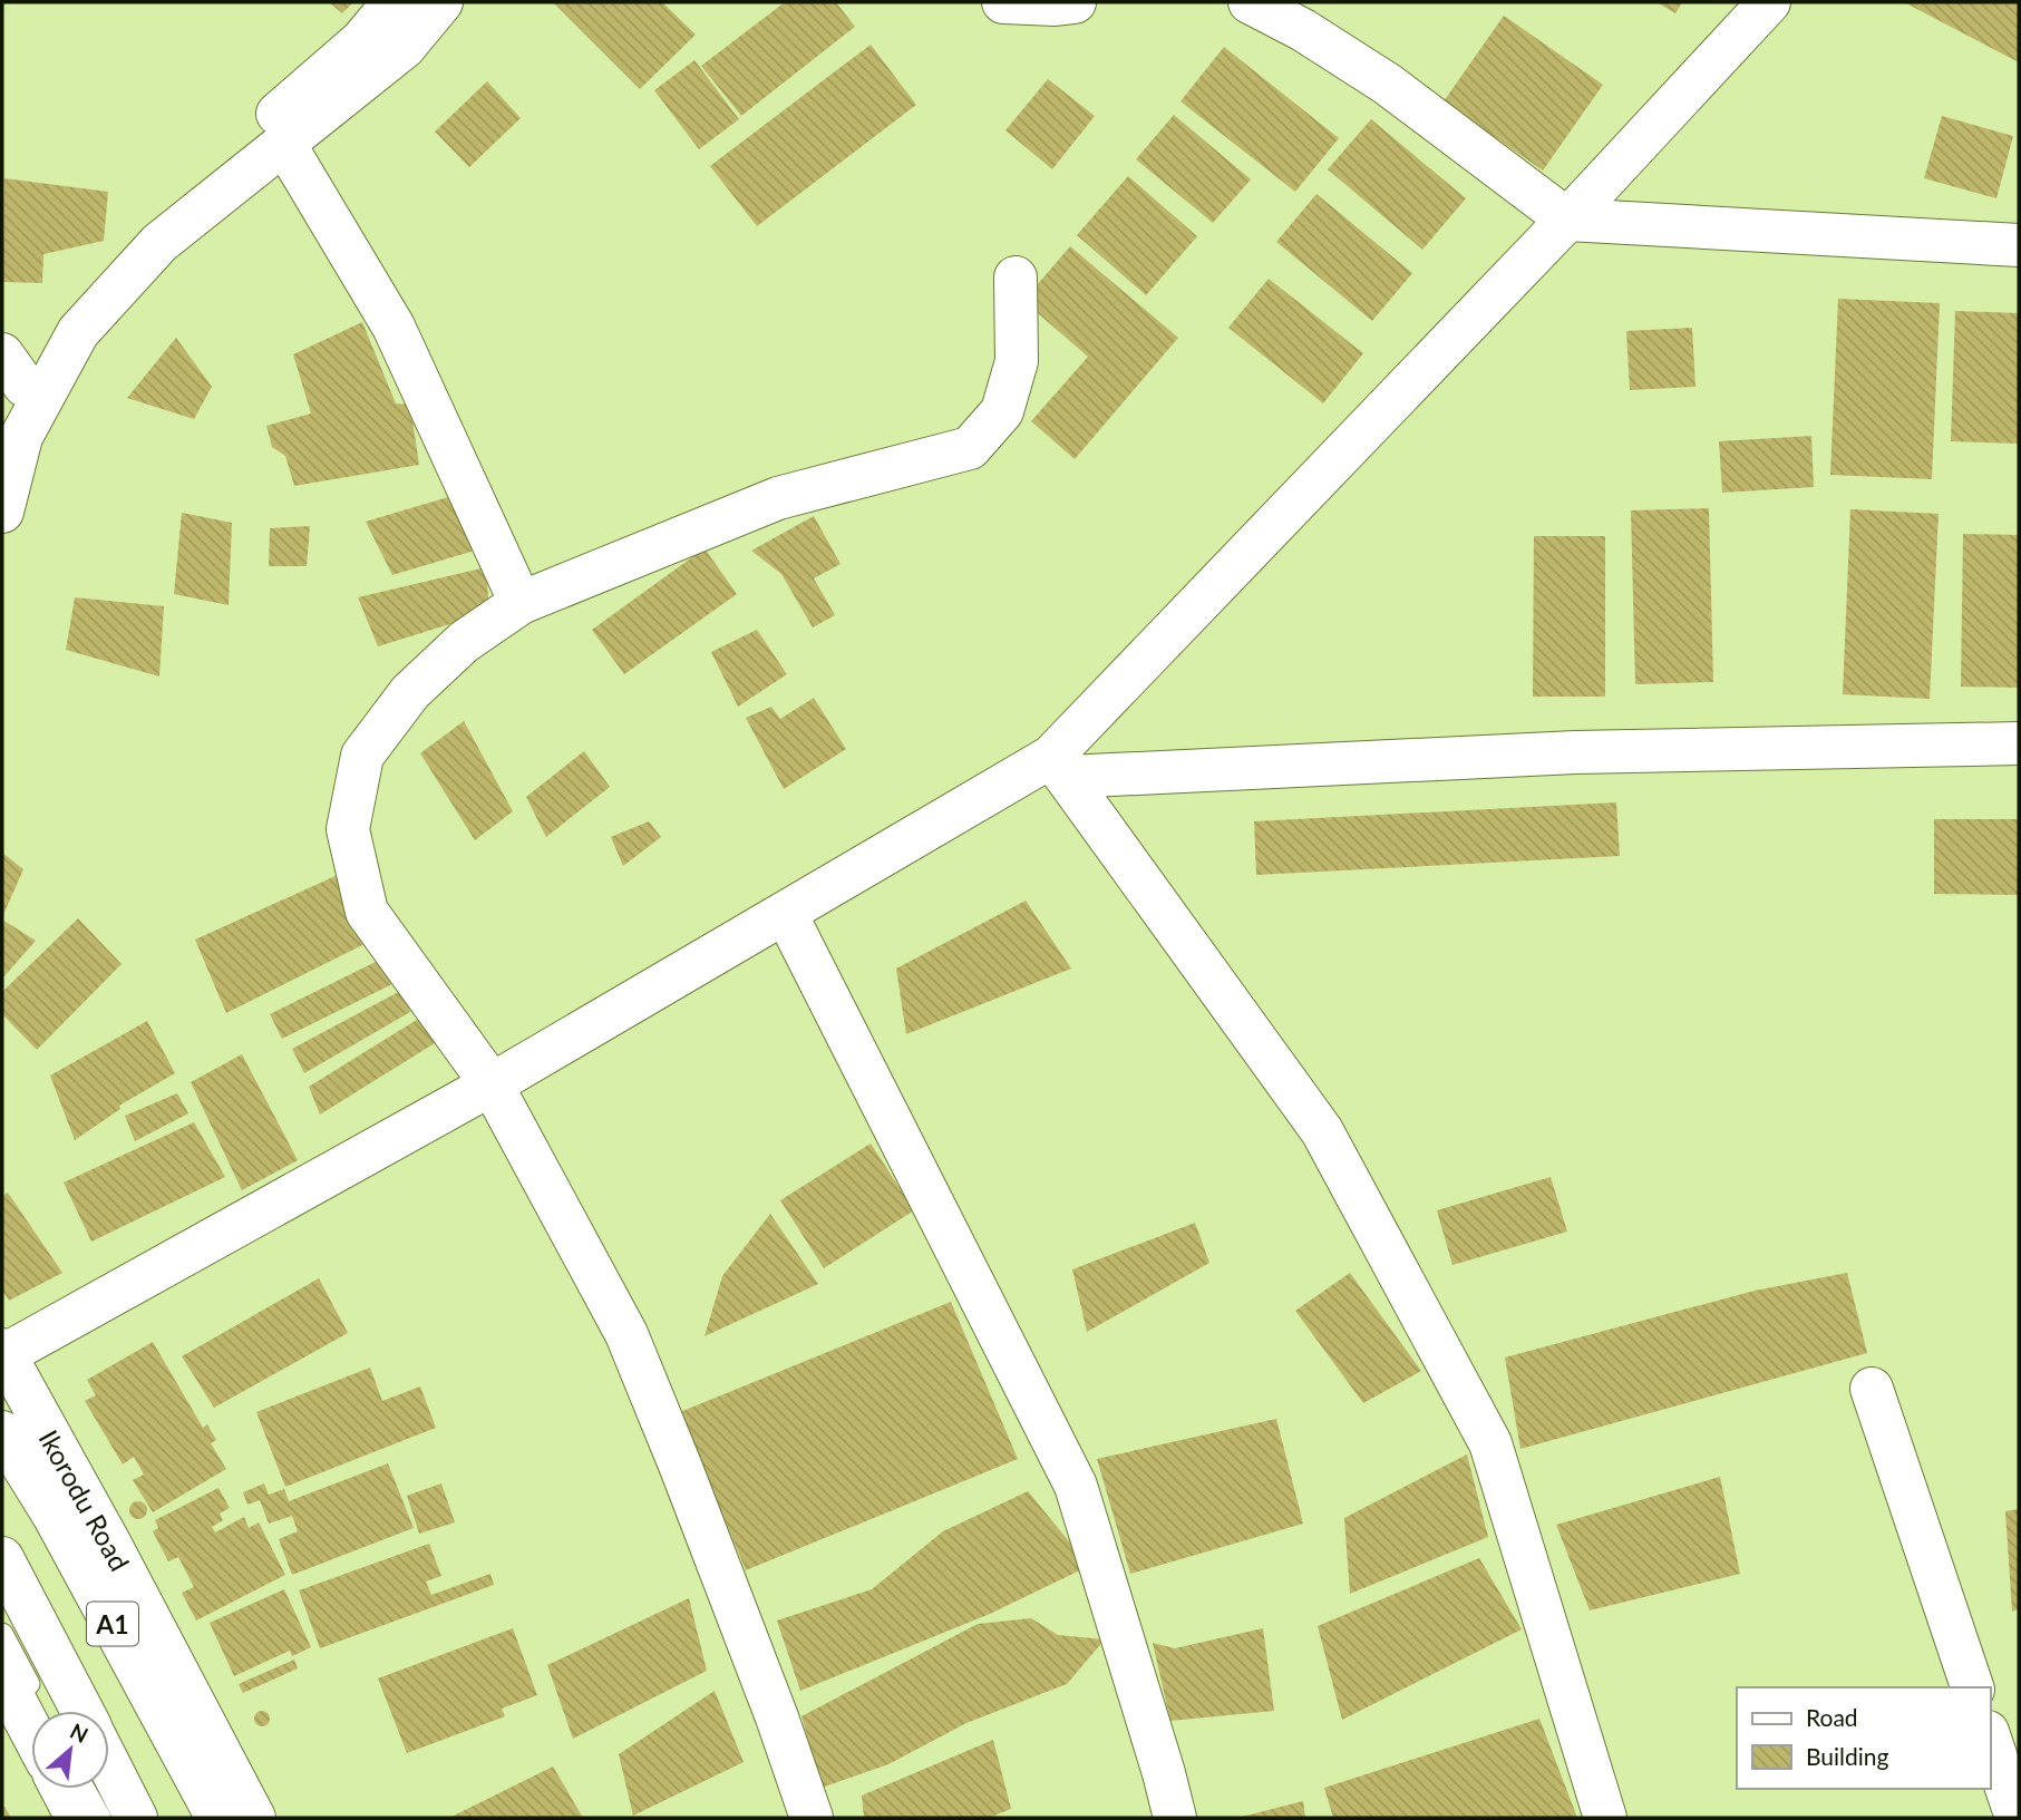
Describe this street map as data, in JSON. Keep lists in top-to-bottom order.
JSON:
{
  "streets": {
    "main road": ["Ikorodu Road", "A1"]
  },
  "legend": ["Road", "Building"],
  "north": "top right"
}
